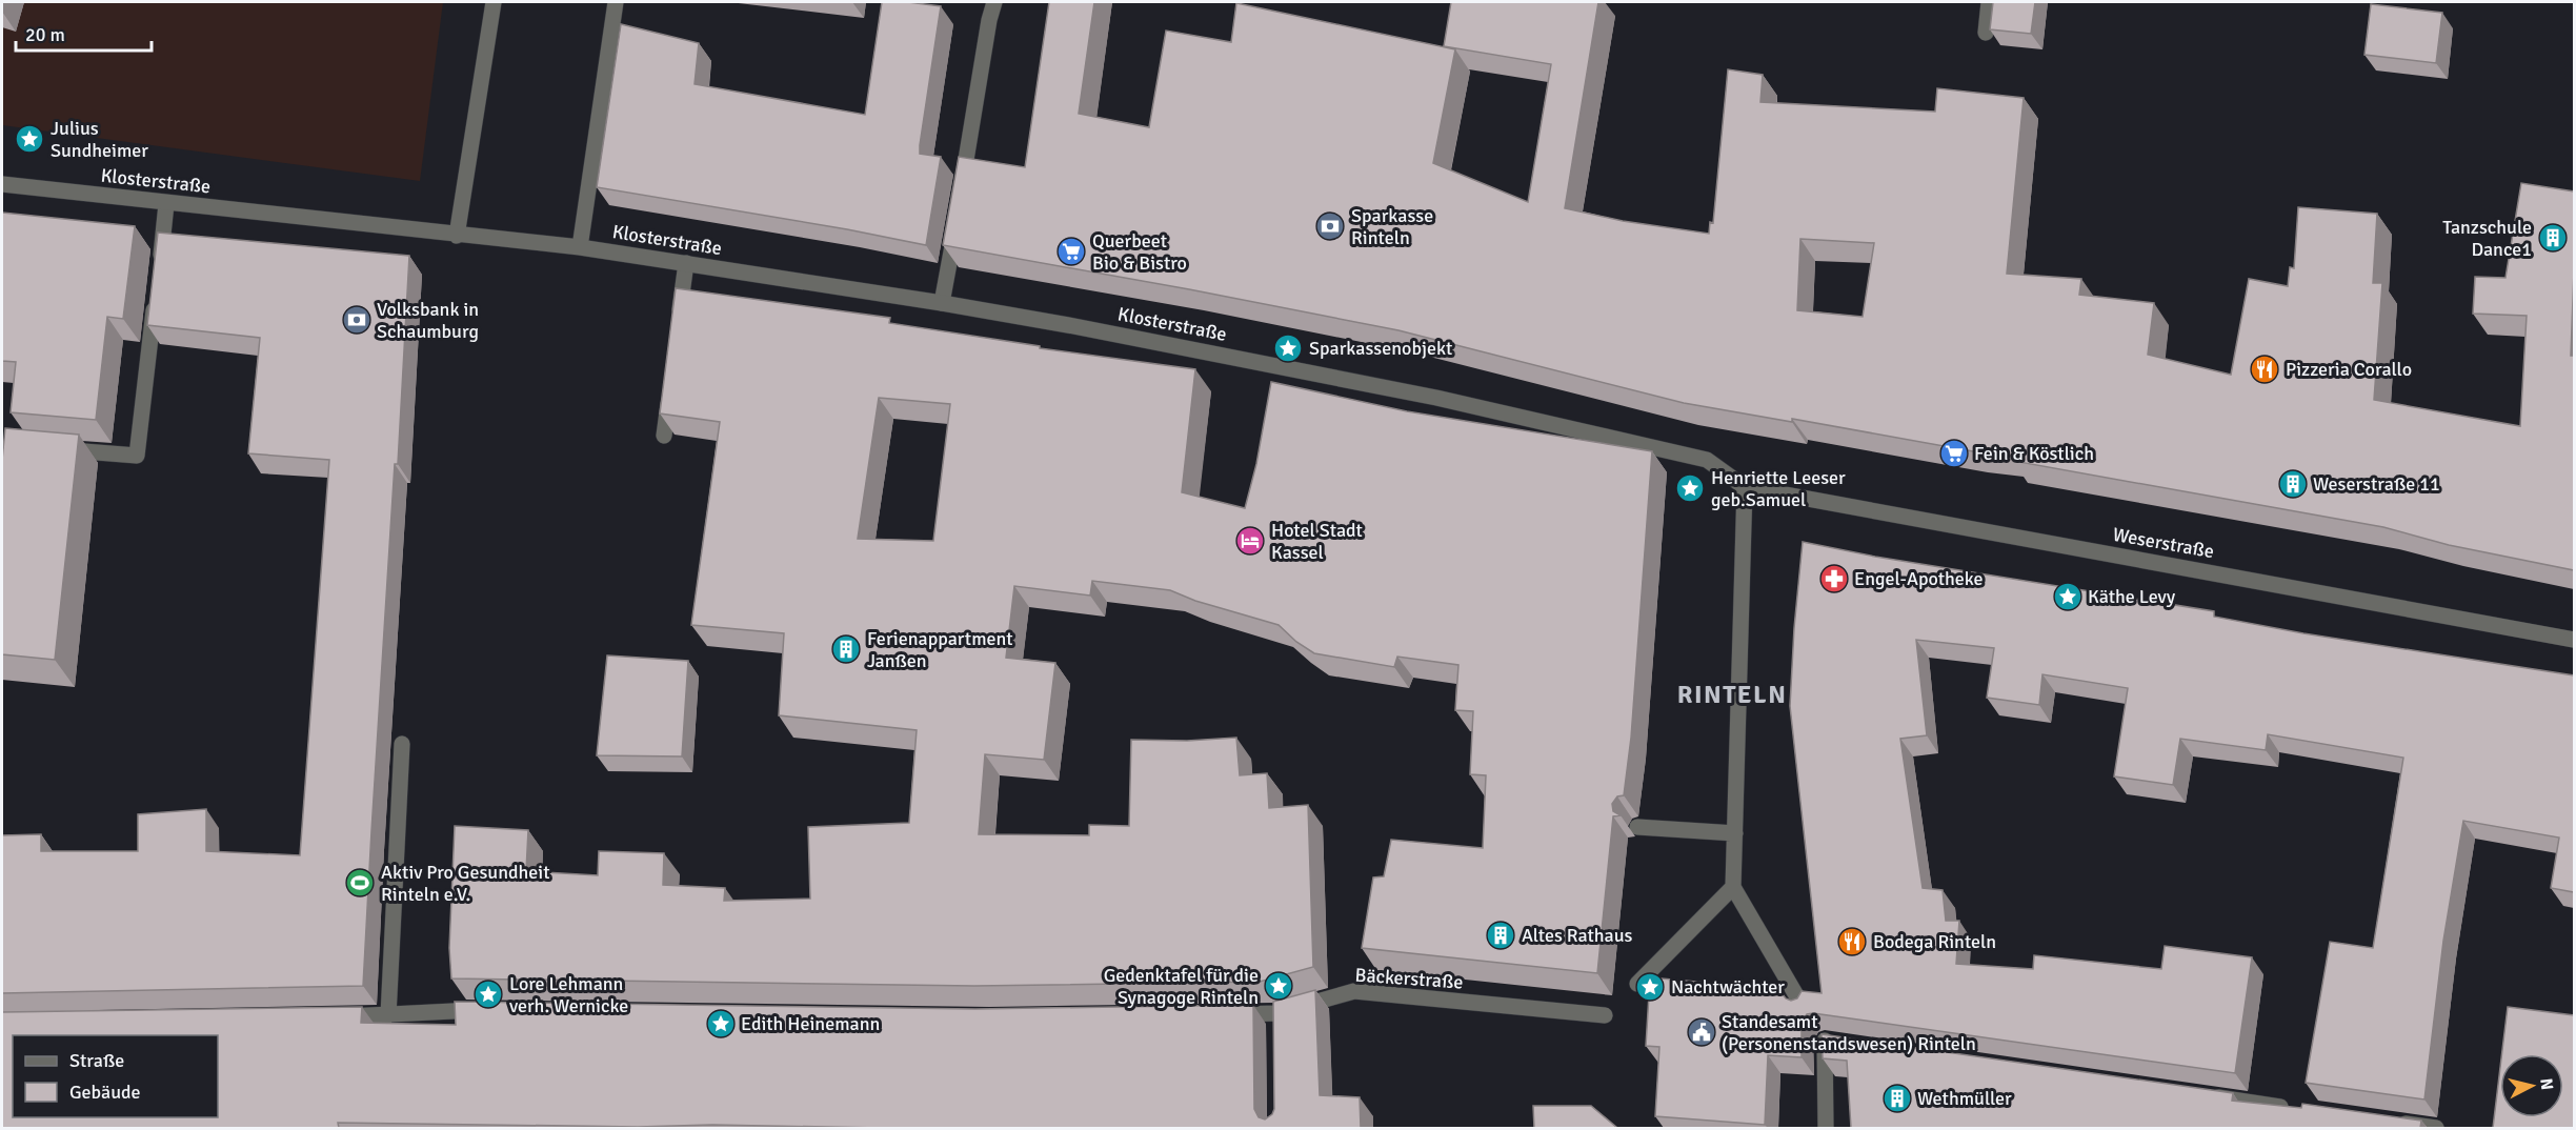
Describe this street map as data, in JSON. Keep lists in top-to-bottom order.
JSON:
{
  "streets": {
    "street": ["Klosterstraße", "Weserstraße", "Bäckerstraße"]
  },
  "crossings": [
    ["Klosterstraße", "Weserstraße"]
  ],
  "districts": ["RINTELN"],
  "places": {
    "place": [
      "Julius Sundheimer",
      "Sparkassenobjekt",
      "Henriette Leeser geb.Samuel",
      "Käthe Levy",
      "Gedenktafel für die Synagoge Rinteln",
      "Nachtwächter",
      "Lore Lehmann verh. Wernicke",
      "Edith Heinemann"
    ],
    "bank": ["Sparkasse Rinteln", "Volksbank in Schaumburg"],
    "building": [
      "Tanzschule Dance1",
      "Weserstraße 11",
      "Ferienappartment Janßen",
      "Altes Rathaus",
      "Wethmüller"
    ],
    "supermarket": ["Querbeet Bio & Bistro", "Fein & Köstlich"],
    "restaurant": ["Pizzeria Corallo", "Bodega Rinteln"],
    "hotel": ["Hotel Stadt Kassel"],
    "pharmacy": ["Engel-Apotheke"],
    "sports": ["Aktiv Pro Gesundheit Rinteln e.V."],
    "public building": ["Standesamt (Personenstandswesen) Rinteln"]
  },
  "legend": ["Straße", "Gebäude"],
  "scale_bar": "20 m",
  "north": "right"
}
